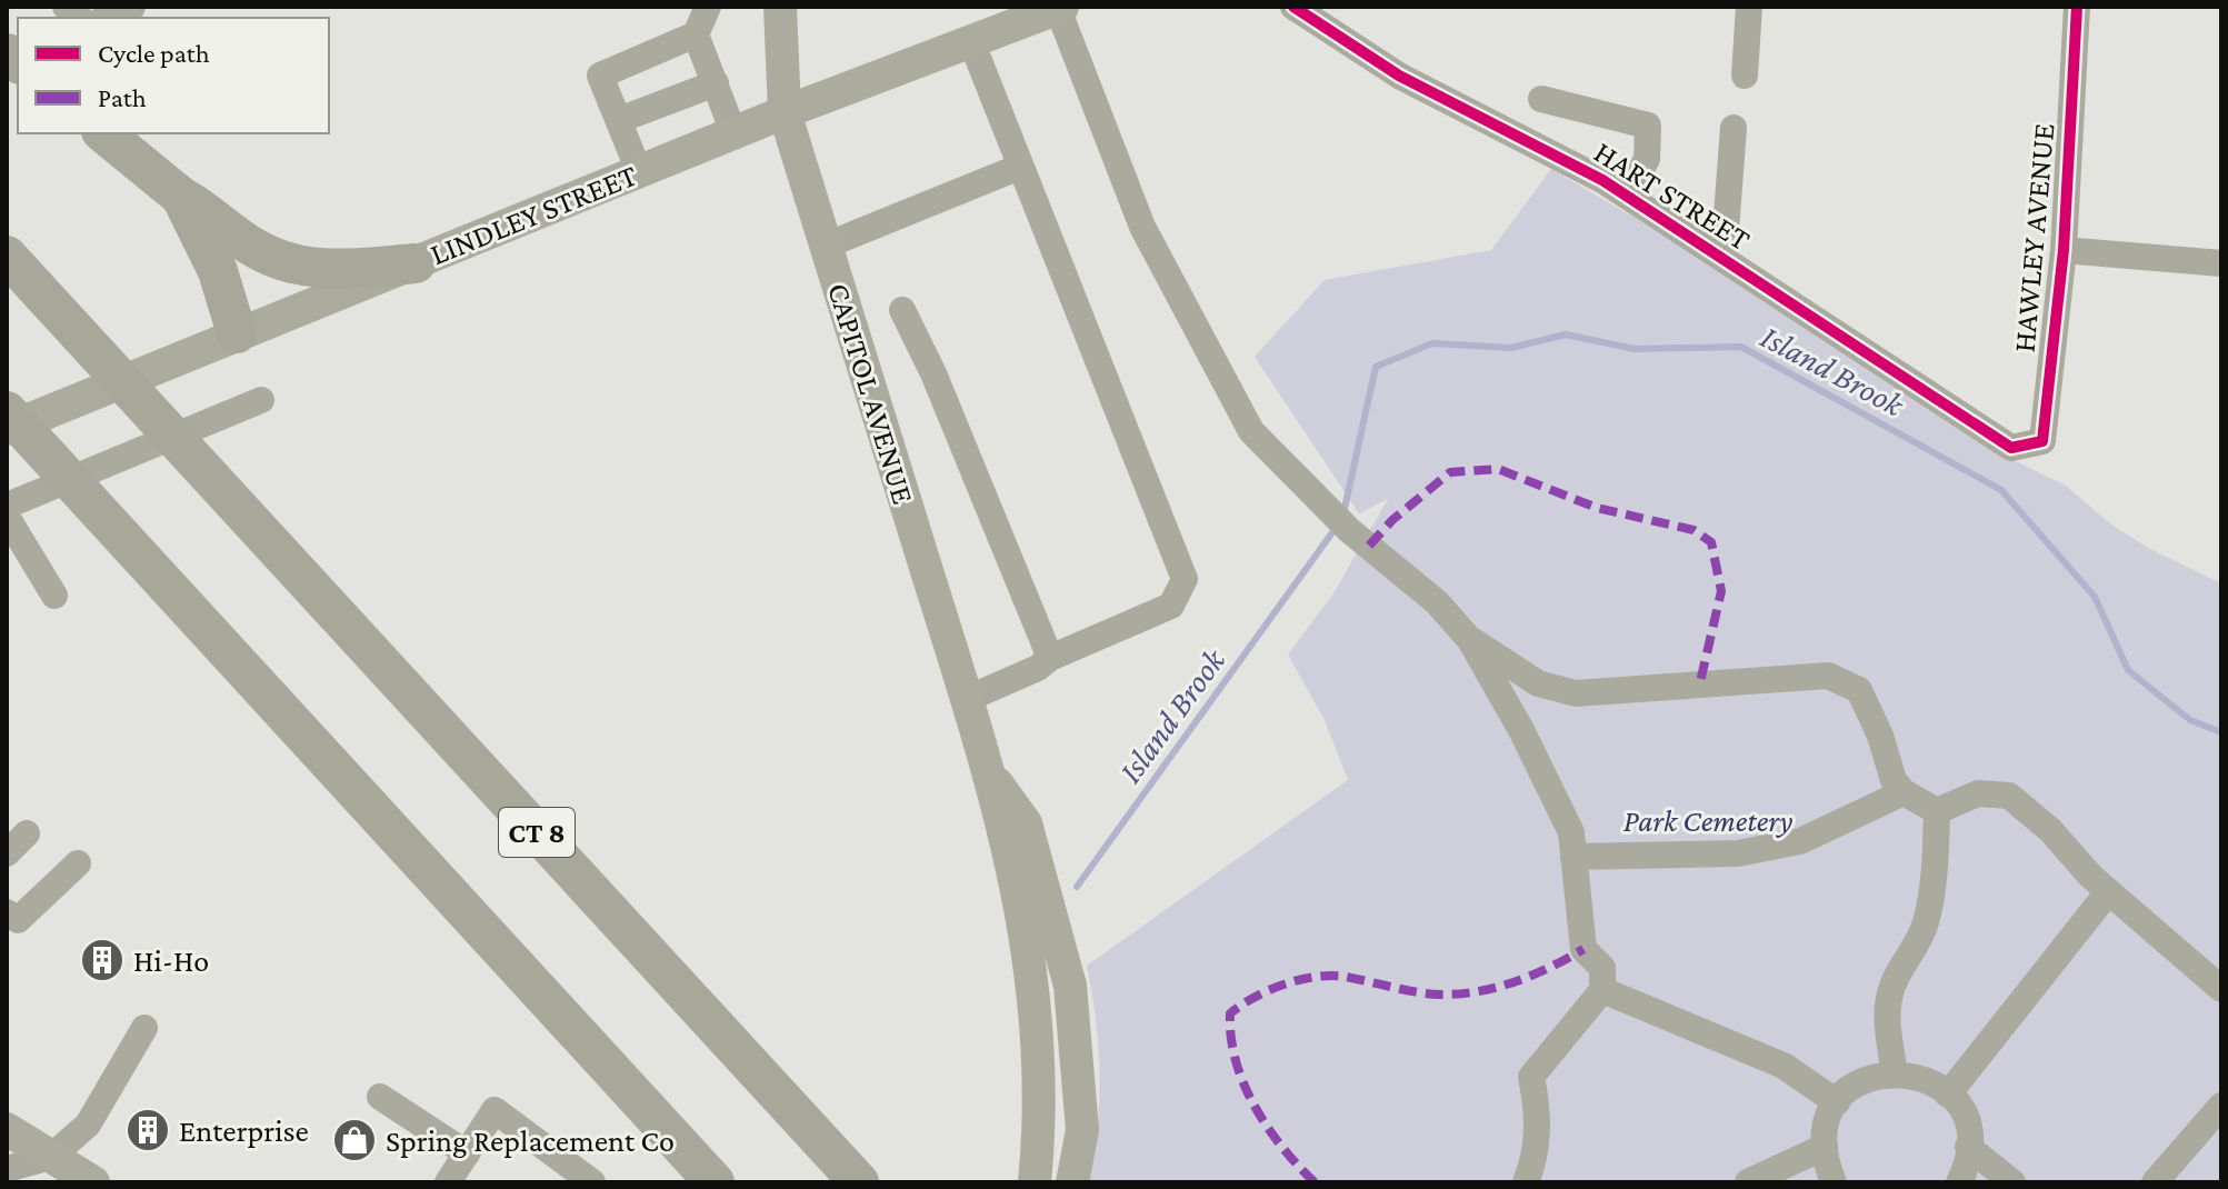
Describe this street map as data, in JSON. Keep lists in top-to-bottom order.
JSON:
{
  "streets": {
    "highway": ["CT 8"],
    "main road": ["LINDLEY STREET", "CAPITOL AVENUE"],
    "street": ["HART STREET", "HAWLEY AVENUE"]
  },
  "crossings": [
    ["HART STREET", "HAWLEY AVENUE"],
    ["LINDLEY STREET", "CAPITOL AVENUE"]
  ],
  "water": ["Island Brook"],
  "parks": ["Park Cemetery"],
  "places": {
    "building": ["Hi-Ho", "Enterprise"],
    "shop": ["Spring Replacement Co"]
  },
  "legend": ["Cycle path", "Path"]
}
